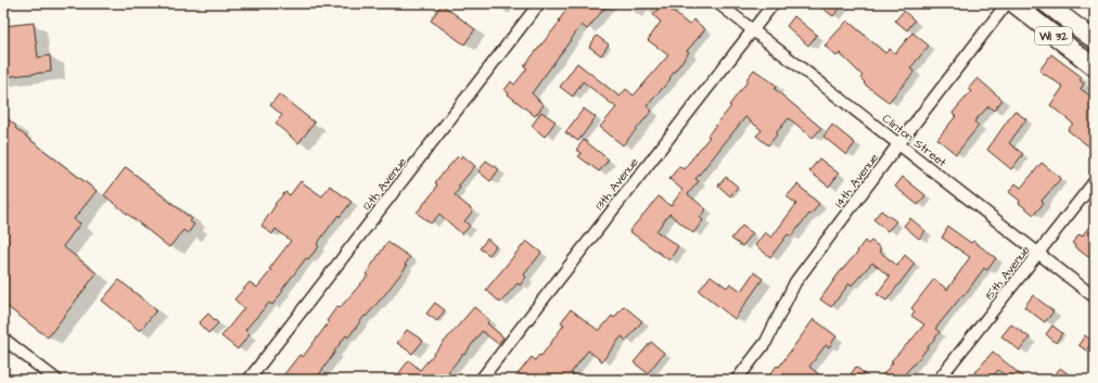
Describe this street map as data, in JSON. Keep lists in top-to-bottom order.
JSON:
{
  "streets": {
    "main road": ["WI 32"],
    "street": [
      "Clinton Street",
      "14th Avenue",
      "12th Avenue",
      "13th Avenue",
      "15th Avenue"
    ]
  },
  "crossings": [
    ["Clinton Street", "14th Avenue"],
    ["Clinton Street", "13th Avenue"],
    ["Clinton Street", "15th Avenue"]
  ]
}
